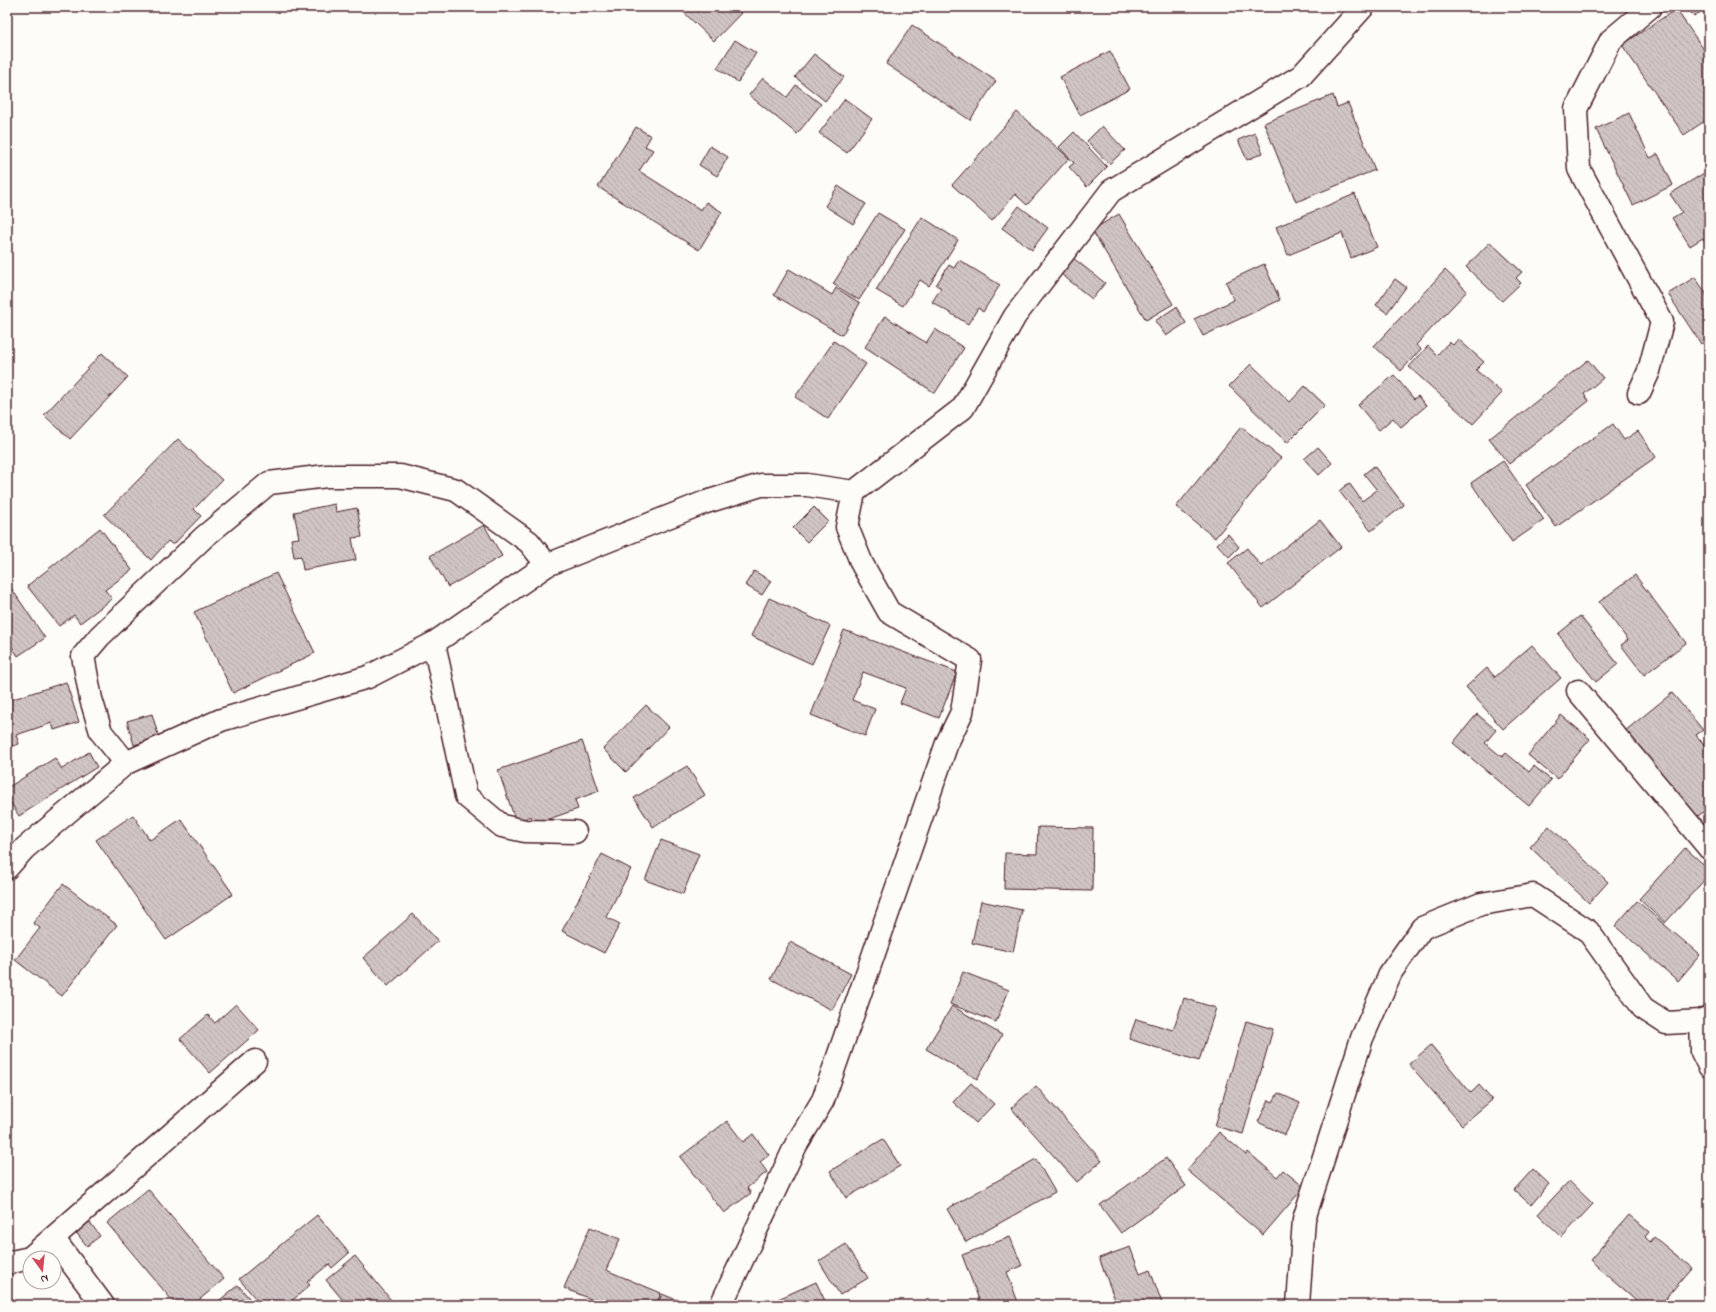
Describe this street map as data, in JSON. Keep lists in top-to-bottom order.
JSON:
{
  "north": "bottom"
}
